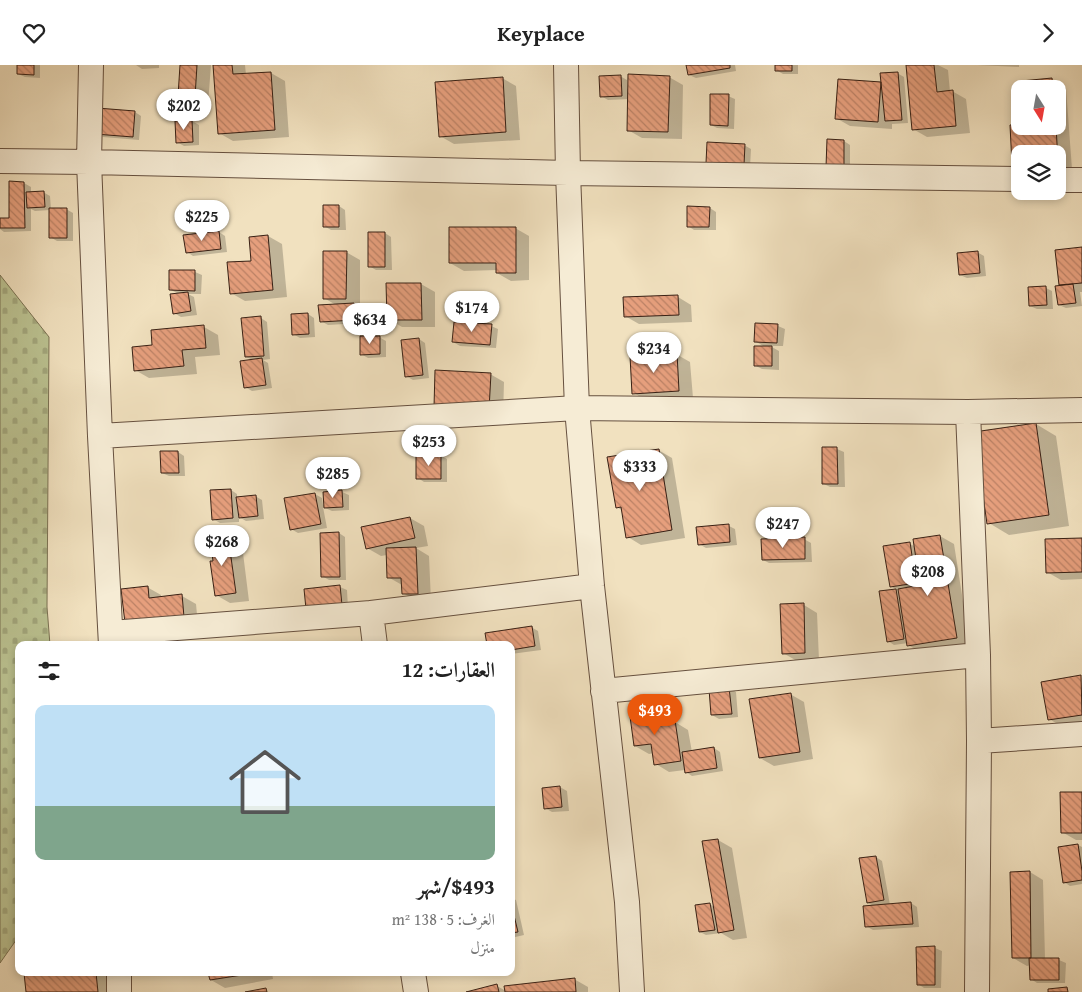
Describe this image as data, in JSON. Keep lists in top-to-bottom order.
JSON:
{
  "north": "bottom",
  "page": {
    "header": "Keyplace",
    "price": [
      "$202",
      "$225",
      "$174",
      "$634",
      "$234",
      "$253",
      "$333",
      "$285",
      "$247",
      "$268",
      "$208",
      "$493"
    ],
    "heading": "العقارات: 12",
    "list": [
      {
        "name": "$493/شهر",
        "note": "الغرف: 5 · 138 m² · منزل"
      }
    ]
  }
}
